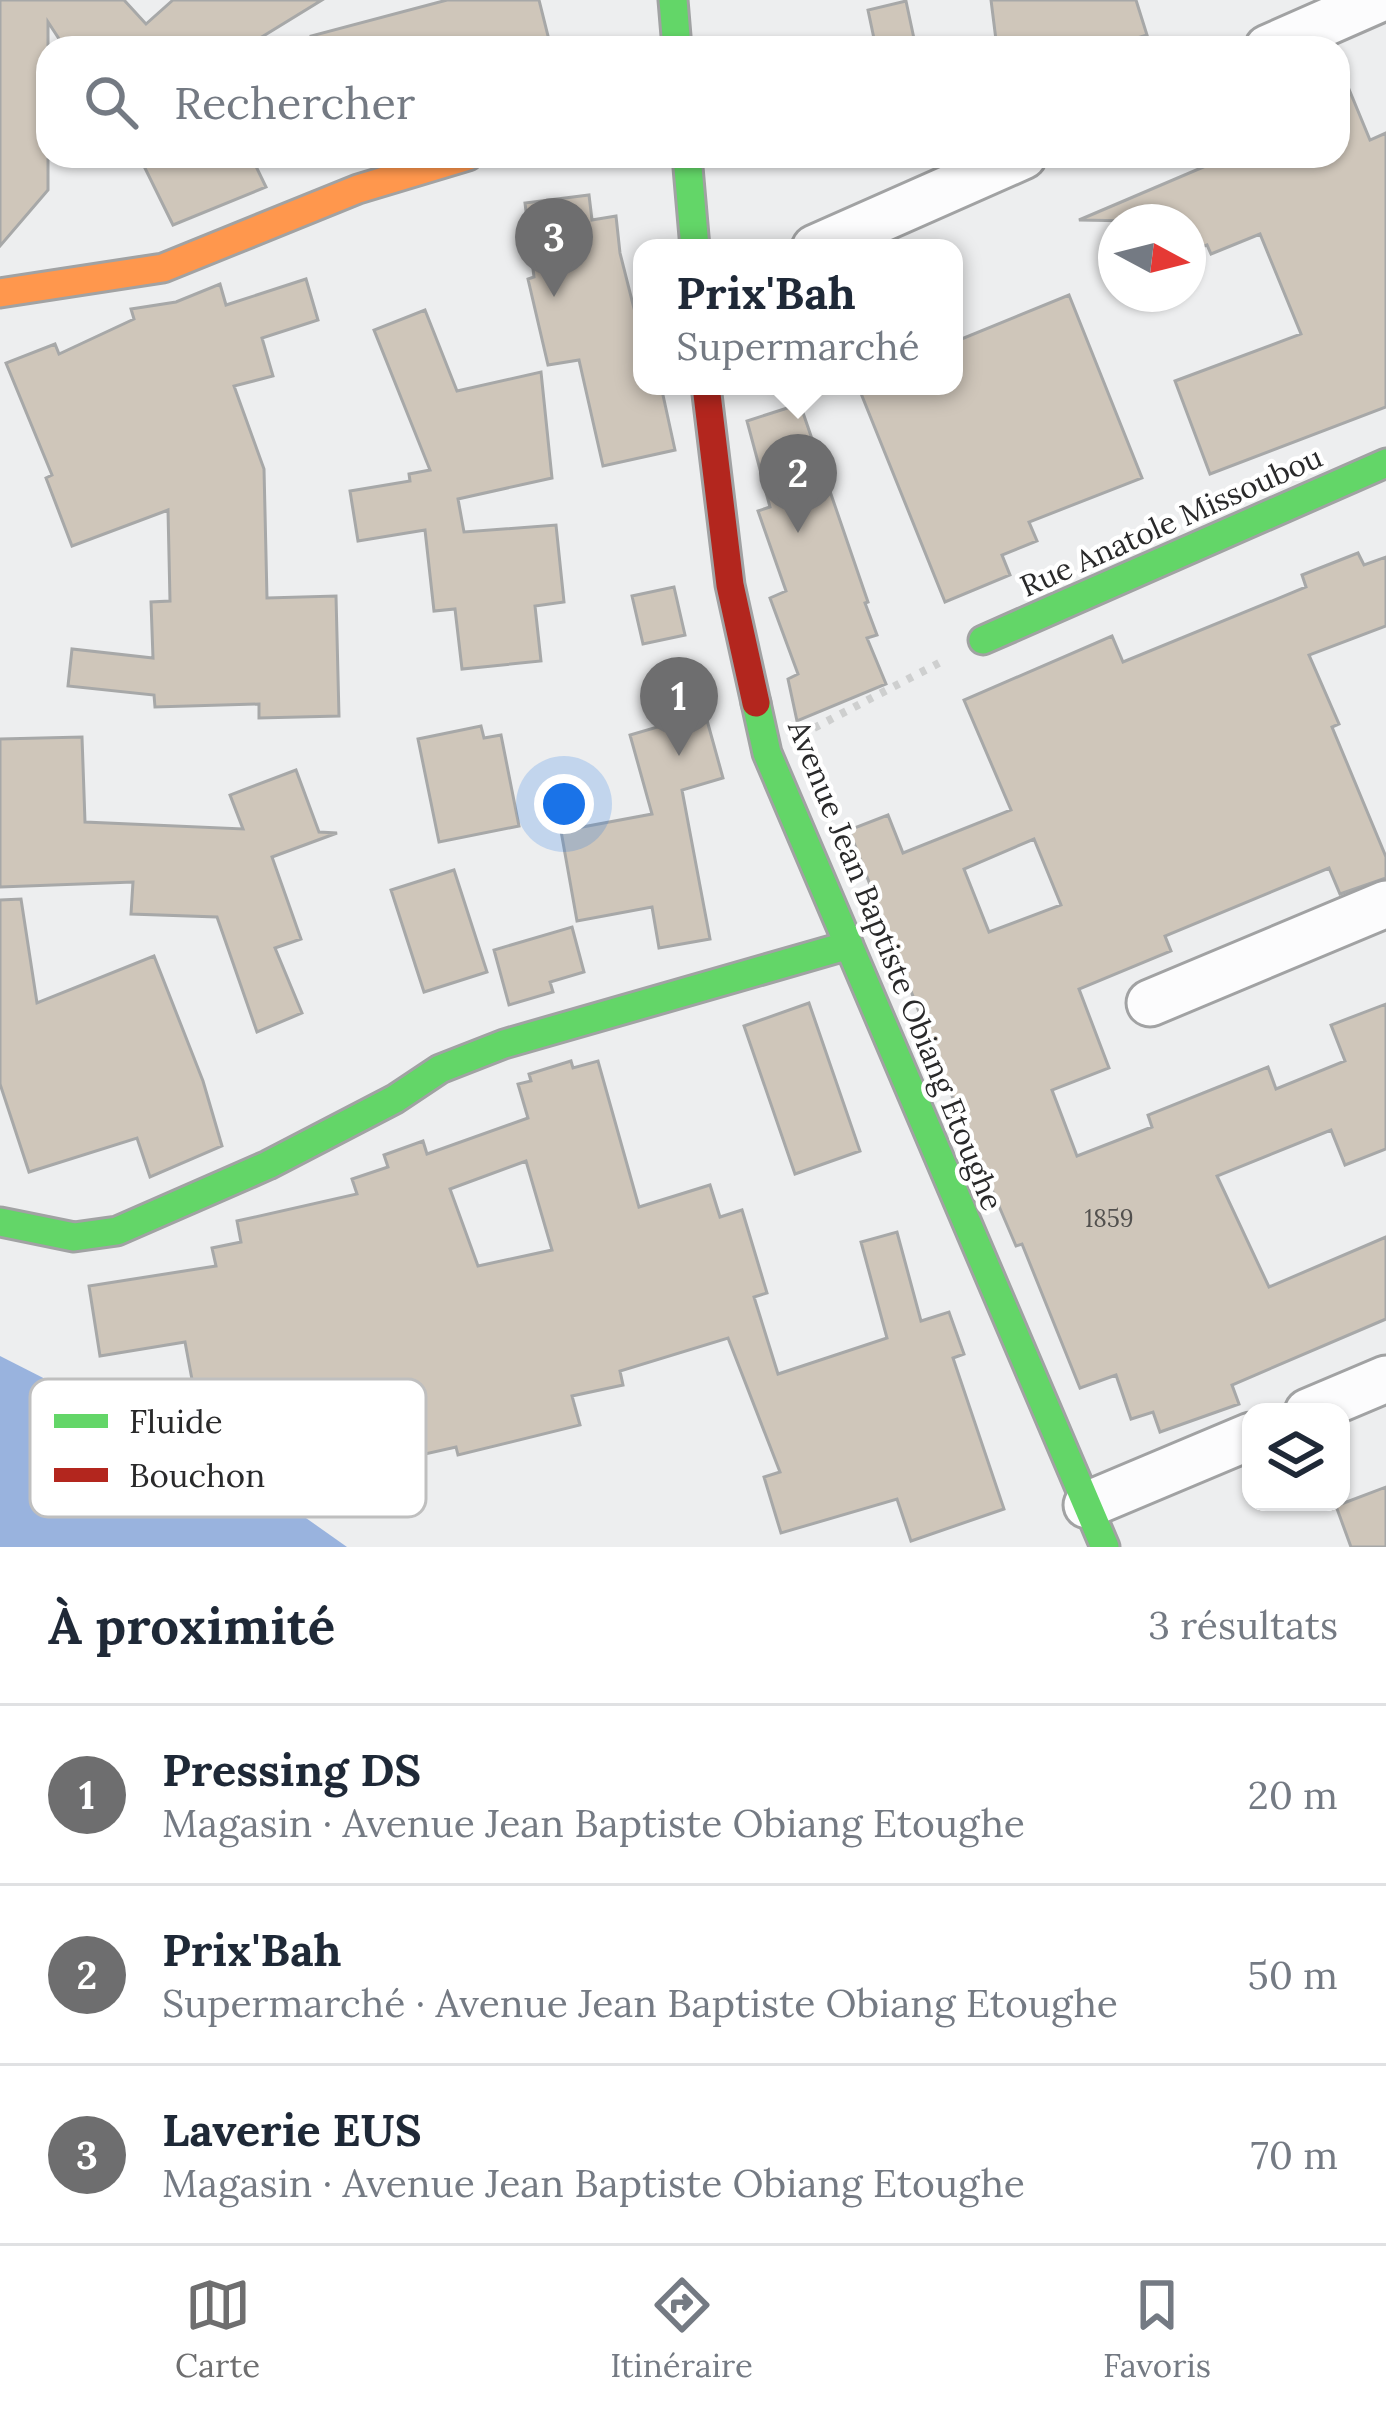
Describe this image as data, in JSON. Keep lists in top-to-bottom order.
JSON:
{
  "streets": {
    "street": ["Rue Anatole Missoubou", "Avenue Jean Baptiste Obiang Etoughe"]
  },
  "house_numbers": ["1859"],
  "legend": ["Fluide", "Bouchon"],
  "north": "right",
  "page": {
    "search": "Rechercher",
    "pins": ["3", "2", "1"],
    "popup": ["Prix'Bah", "Supermarché"],
    "heading": ["À proximité", "3 résultats"],
    "list": [
      {
        "mark": "1",
        "name": "Pressing DS",
        "note": "Magasin · Avenue Jean Baptiste Obiang Etoughe",
        "value": "20 m"
      },
      {
        "mark": "2",
        "name": "Prix'Bah",
        "note": "Supermarché · Avenue Jean Baptiste Obiang Etoughe",
        "value": "50 m"
      },
      {
        "mark": "3",
        "name": "Laverie EUS",
        "note": "Magasin · Avenue Jean Baptiste Obiang Etoughe",
        "value": "70 m"
      }
    ],
    "nav": ["Carte", "Itinéraire", "Favoris"]
  }
}
